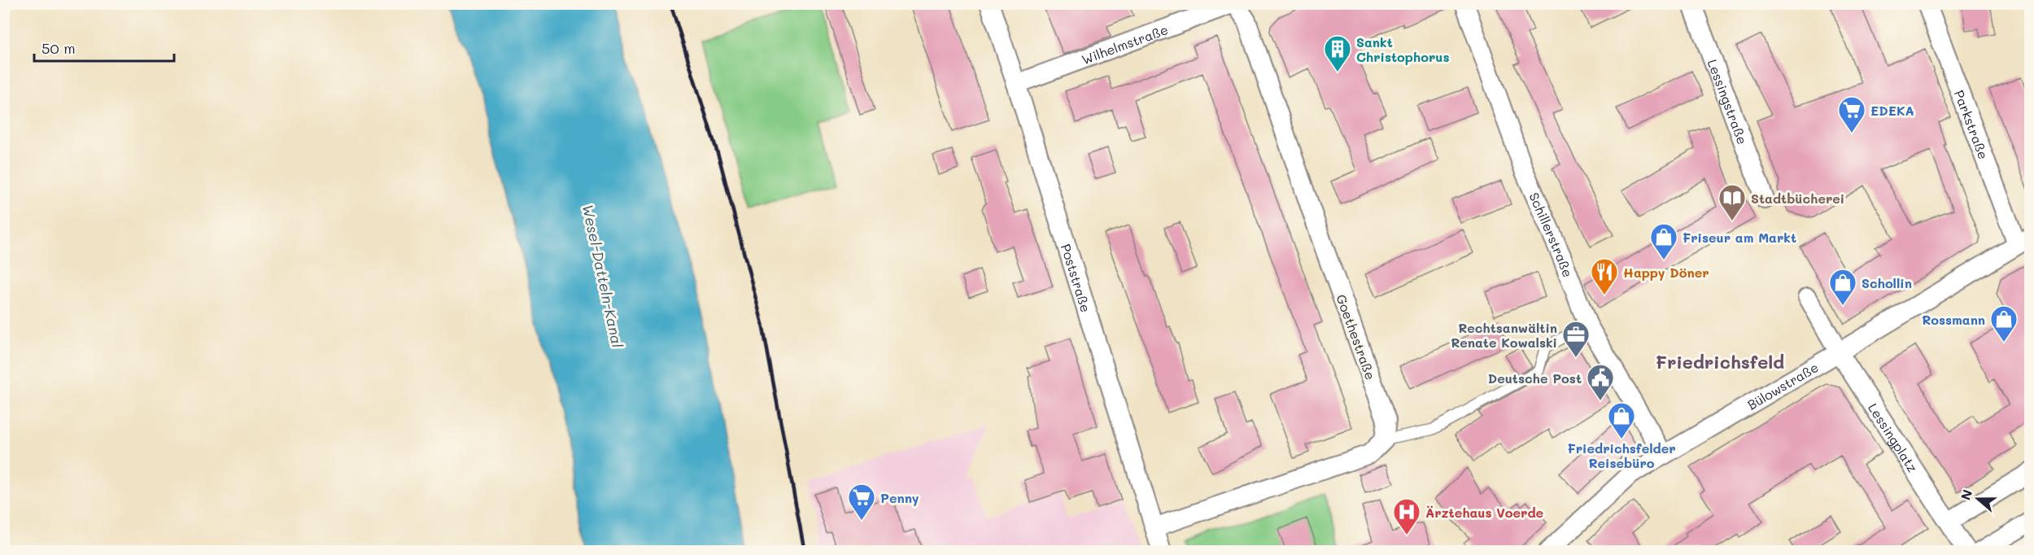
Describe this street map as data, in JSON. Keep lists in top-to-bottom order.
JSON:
{
  "streets": {
    "street": [
      "Wilhelmstraße",
      "Lessingstraße",
      "Parkstraße",
      "Schillerstraße",
      "Poststraße",
      "Goethestraße",
      "Bülowstraße",
      "Lessingplatz"
    ]
  },
  "crossings": [
    ["Wilhelmstraße", "Poststraße"],
    ["Wilhelmstraße", "Goethestraße"],
    ["Parkstraße", "Bülowstraße"],
    ["Schillerstraße", "Bülowstraße"],
    ["Bülowstraße", "Lessingplatz"]
  ],
  "districts": ["Friedrichsfeld"],
  "water": ["Wesel-Datteln-Kanal"],
  "places": {
    "building": ["Sankt Christophorus"],
    "supermarket": ["EDEKA", "Penny"],
    "library": ["Stadtbücherei"],
    "shop": [
      "Friseur am Markt",
      "Schollin",
      "Rossmann",
      "Friedrichsfelder Reisebüro"
    ],
    "restaurant": ["Happy Döner"],
    "office": ["Rechtsanwältin Renate Kowalski"],
    "public building": ["Deutsche Post"],
    "hospital": ["Ärztehaus Voerde"]
  },
  "scale_bar": "50 m",
  "north": "left"
}
